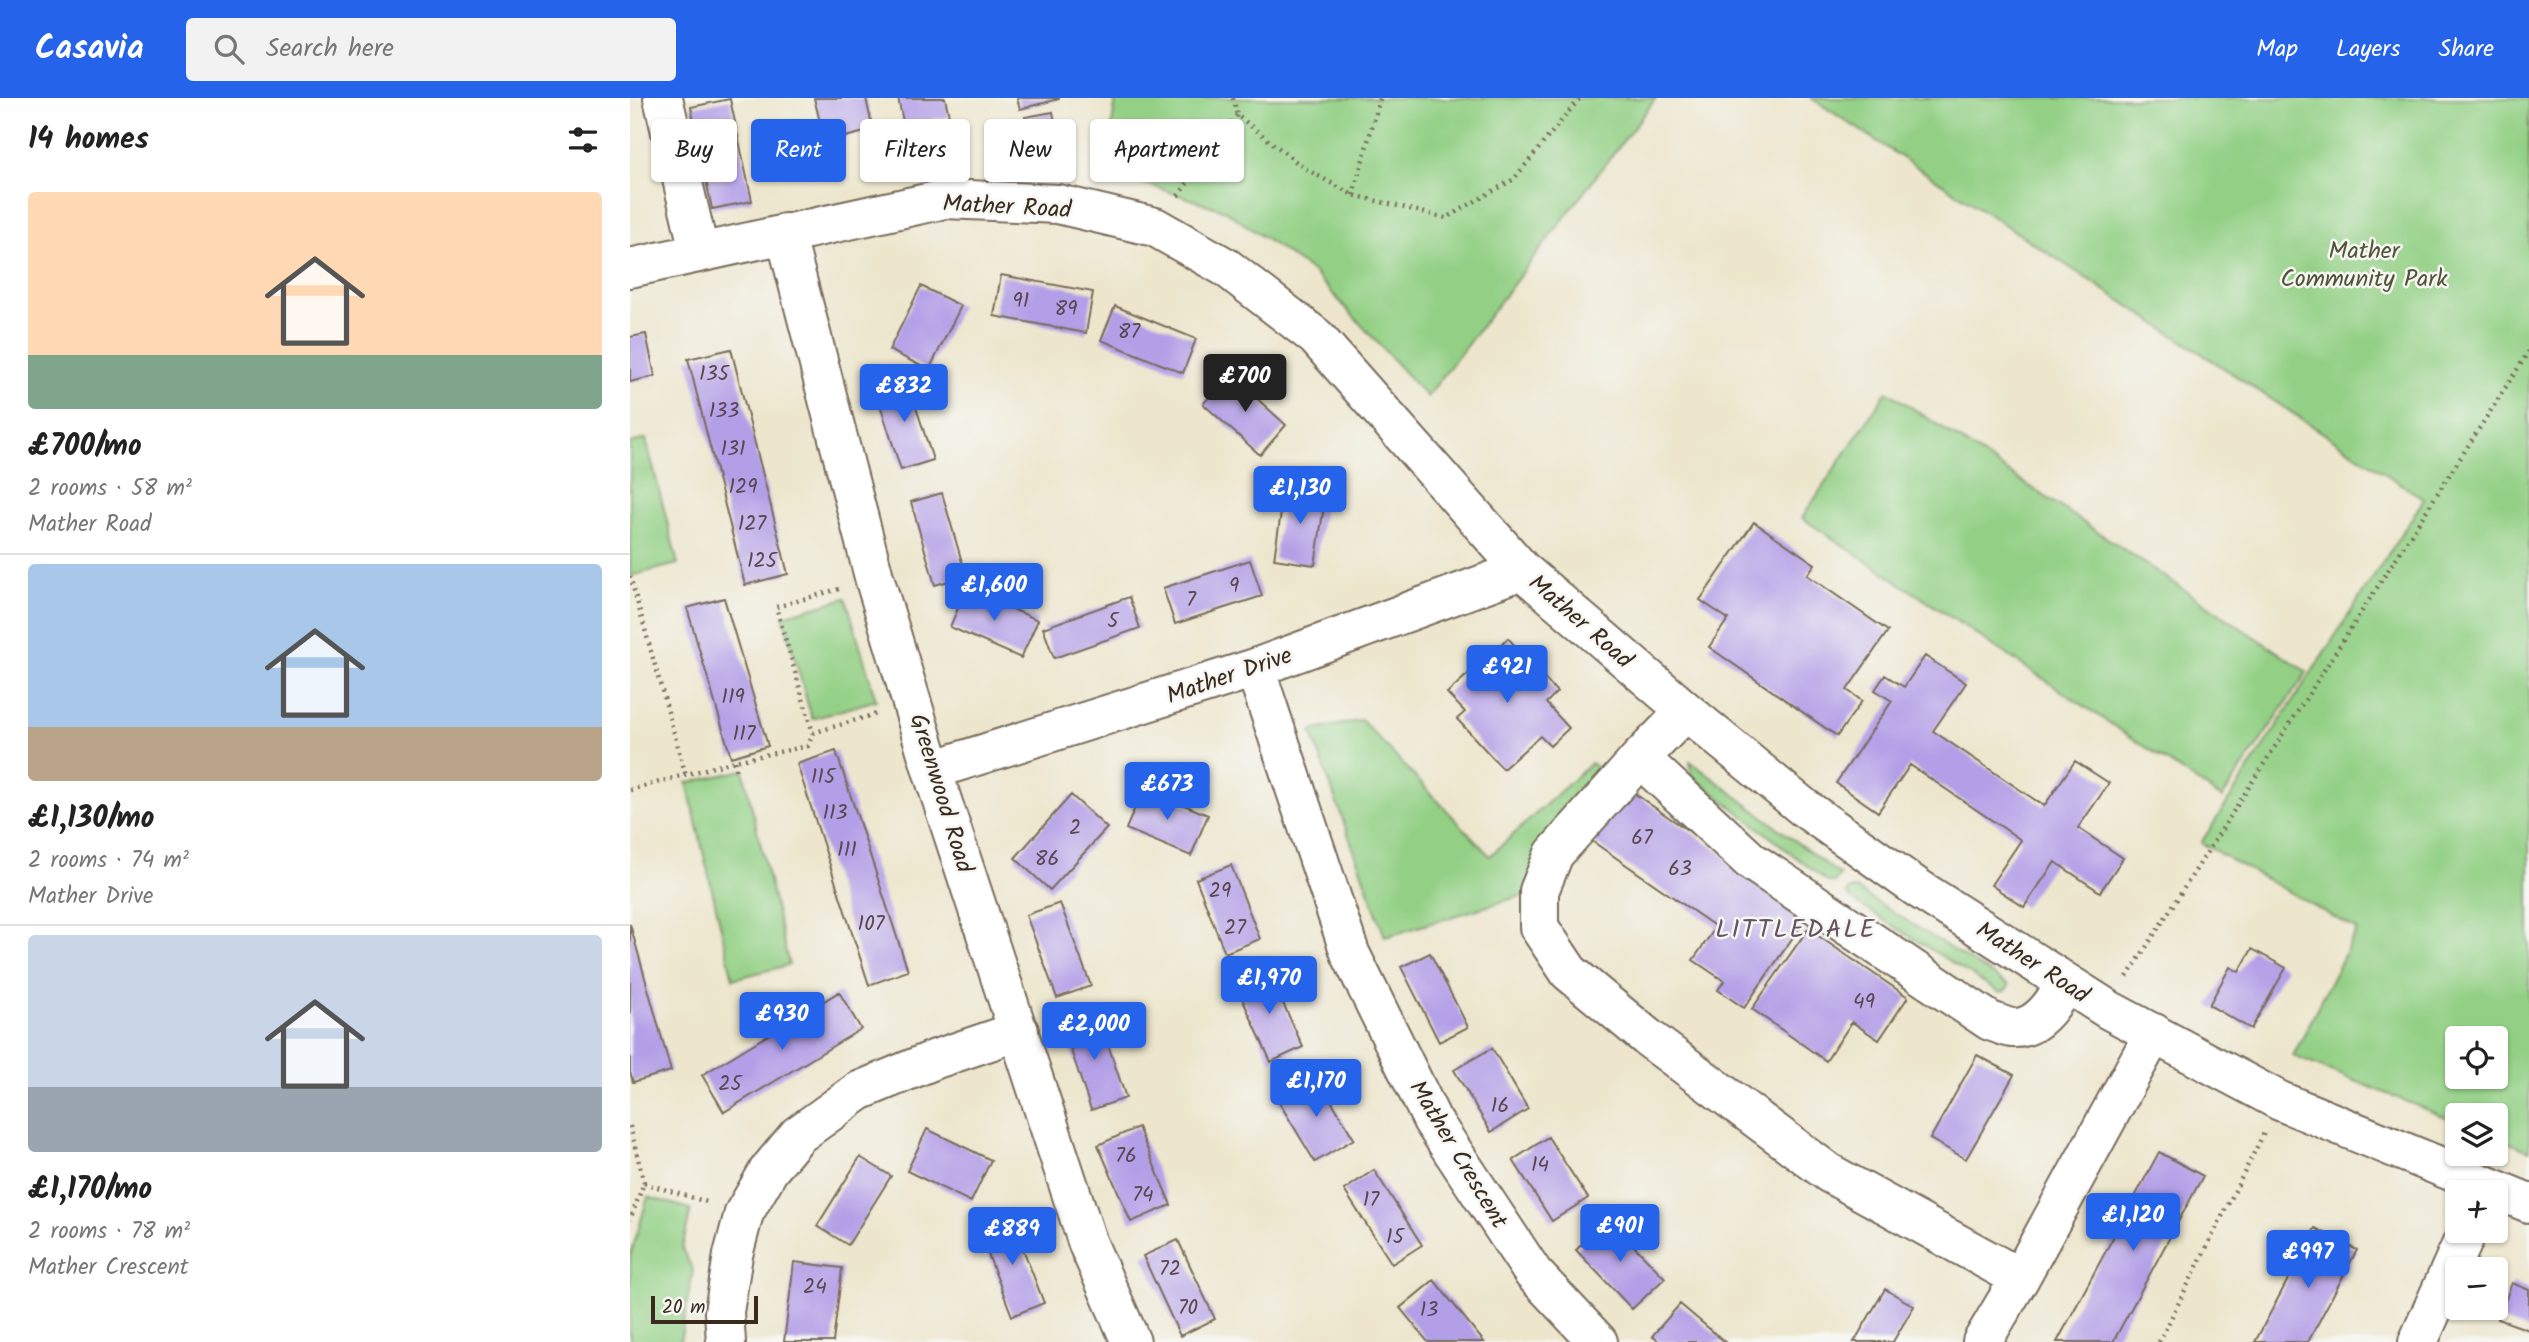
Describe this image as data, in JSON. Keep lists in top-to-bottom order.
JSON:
{
  "streets": {
    "street": [
      "Mather Road",
      "Mather Drive",
      "Greenwood Road",
      "Mather Crescent"
    ]
  },
  "crossings": [
    ["Mather Road", "Mather Drive"],
    ["Mather Road", "Greenwood Road"],
    ["Mather Drive", "Greenwood Road"],
    ["Mather Drive", "Mather Crescent"]
  ],
  "districts": ["LITTLEDALE"],
  "parks": ["Mather Community Park"],
  "house_numbers": [
    "91",
    "89",
    "87",
    "135",
    "133",
    "131",
    "129",
    "127",
    "125",
    "9",
    "7",
    "5",
    "119",
    "117",
    "115",
    "113",
    "2",
    "67",
    "111",
    "86",
    "63",
    "29",
    "107",
    "27",
    "49",
    "25",
    "16",
    "76",
    "14",
    "74",
    "17",
    "15",
    "72",
    "24",
    "70",
    "13"
  ],
  "scale_bar": "20 m",
  "page": {
    "header": "Casavia",
    "search": "Search here",
    "nav": ["Map", "Layers", "Share"],
    "heading": "14 homes",
    "chip": [
      "Buy",
      "Rent",
      "Filters",
      "New",
      "Apartment"
    ],
    "list": [
      {
        "name": "£700/mo",
        "note": "2 rooms · 58 m² · Mather Road"
      },
      {
        "name": "£1,130/mo",
        "note": "2 rooms · 74 m² · Mather Drive"
      },
      {
        "name": "£1,170/mo",
        "note": "2 rooms · 78 m² · Mather Crescent"
      }
    ],
    "price": [
      "£700",
      "£832",
      "£1,130",
      "£1,600",
      "£921",
      "£673",
      "£1,970",
      "£930",
      "£2,000",
      "£1,170",
      "£1,120",
      "£901",
      "£889",
      "£997"
    ],
    "map_buttons": ["+", "−"],
    "scale": "20 m"
  }
}
